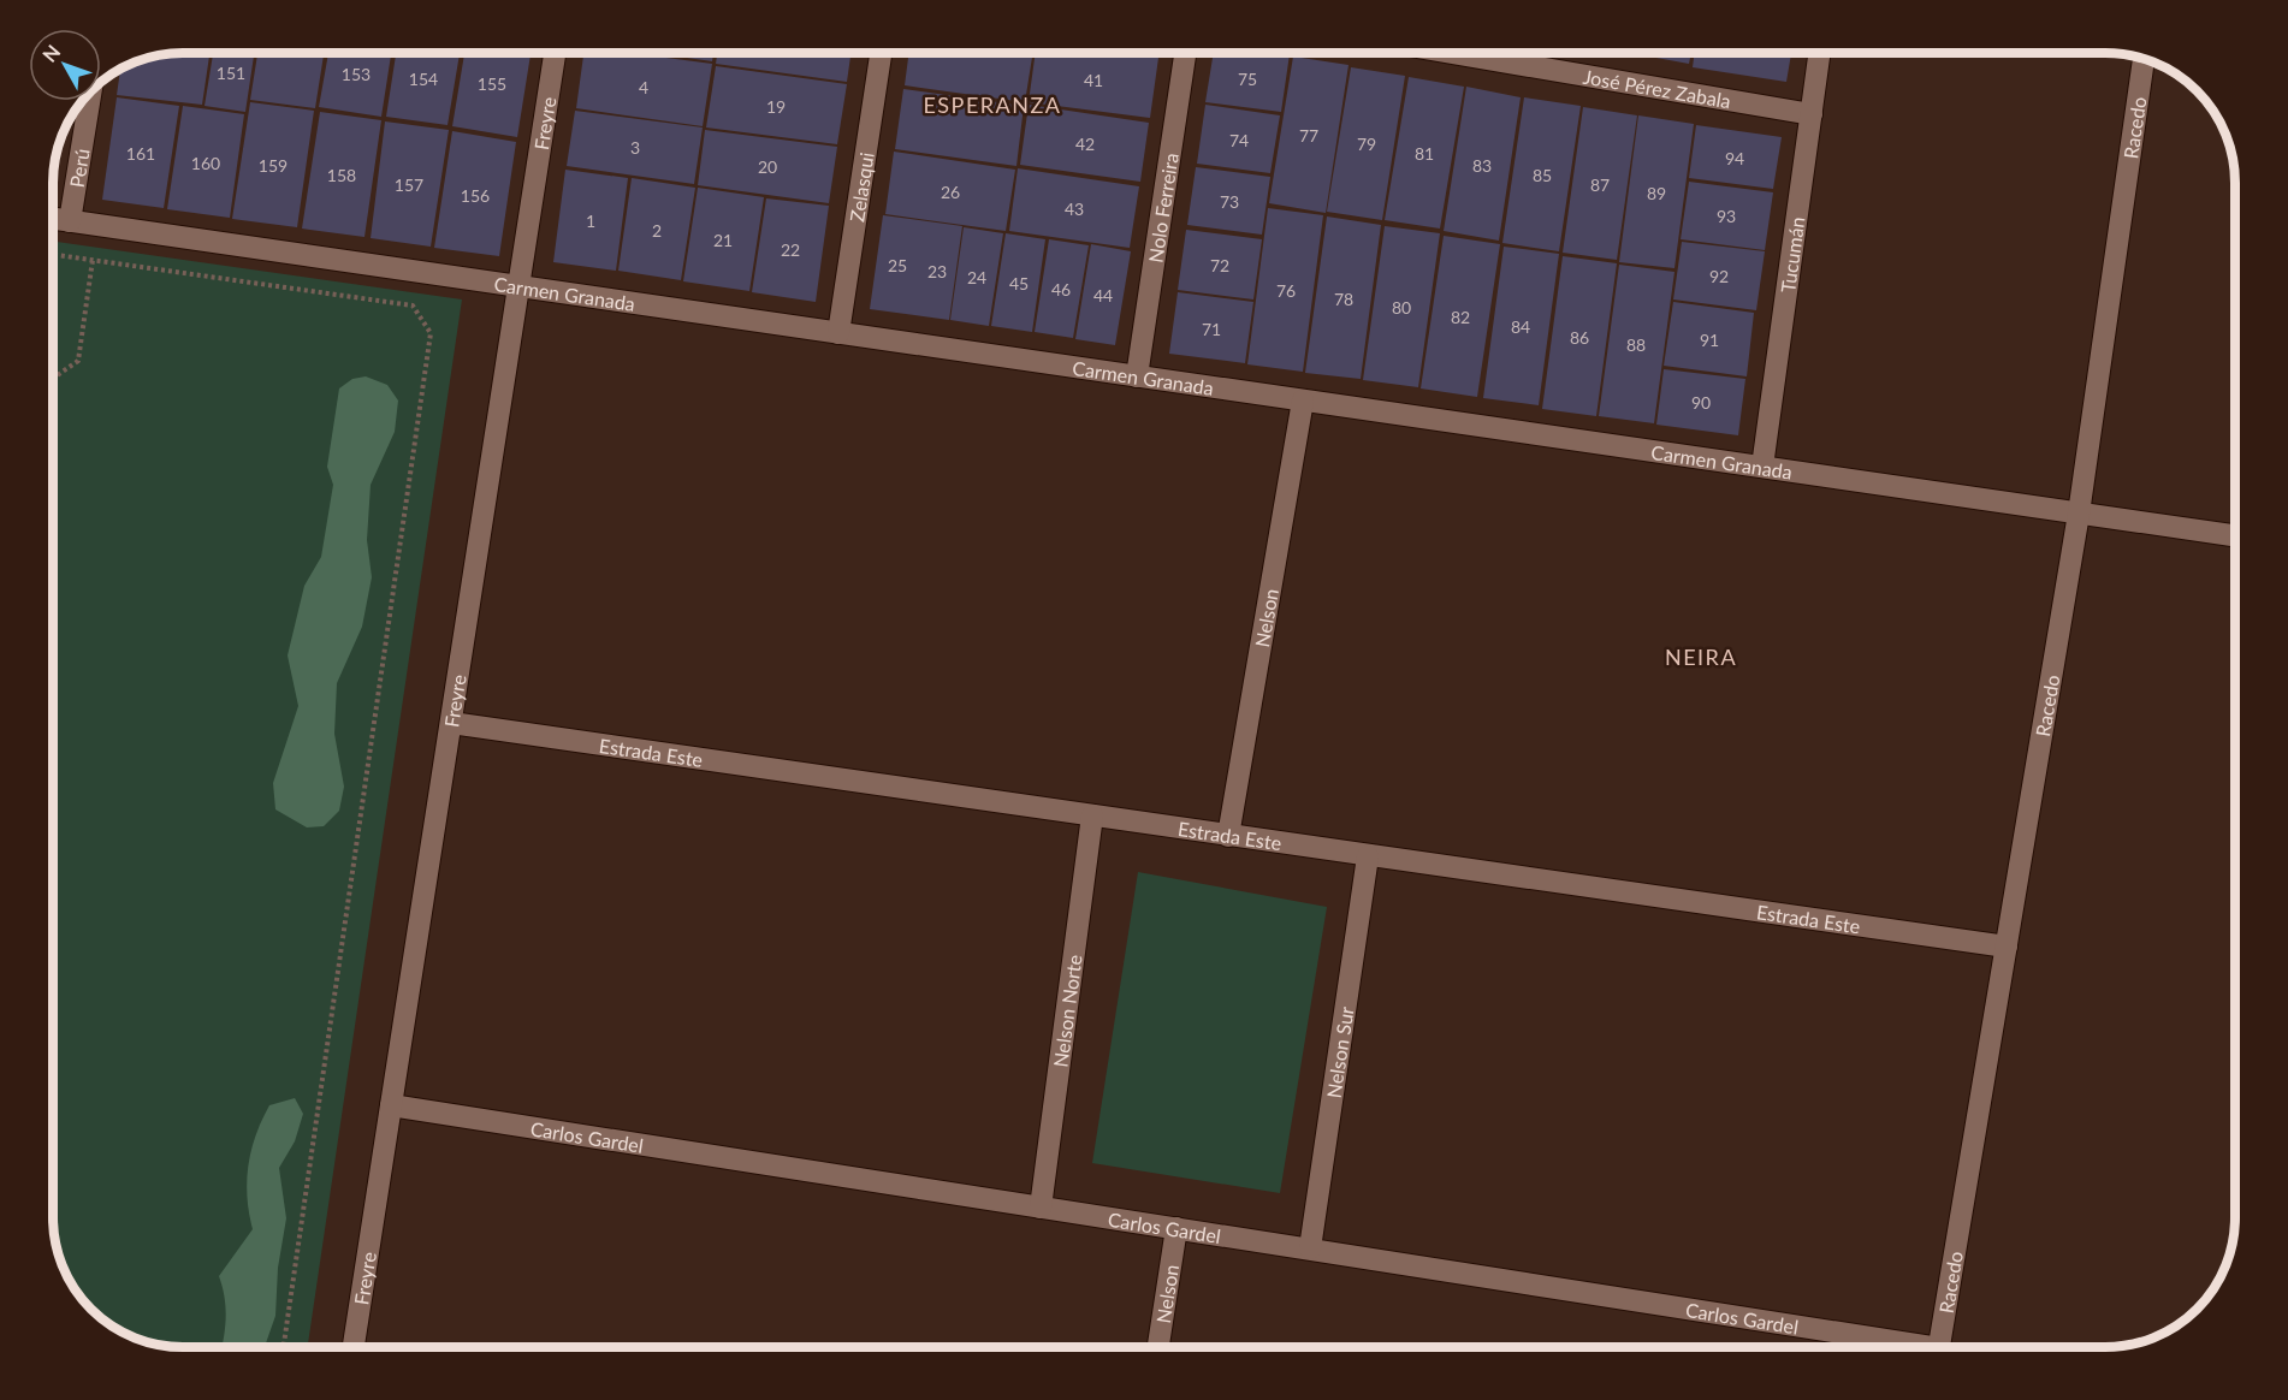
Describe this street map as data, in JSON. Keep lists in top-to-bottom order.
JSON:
{
  "streets": {
    "street": [
      "José Pérez Zabala",
      "Freyre",
      "Racedo",
      "Perú",
      "Zelasqui",
      "Nolo Ferreira",
      "Tucumán",
      "Carmen Granada",
      "Nelson",
      "Estrada Este",
      "Nelson Norte",
      "Nelson Sur",
      "Carlos Gardel"
    ]
  },
  "crossings": [
    ["José Pérez Zabala", "Tucumán"],
    ["Freyre", "Carmen Granada"],
    ["Freyre", "Estrada Este"],
    ["Freyre", "Carlos Gardel"],
    ["Racedo", "Carmen Granada"],
    ["Racedo", "Estrada Este"],
    ["Perú", "Carmen Granada"],
    ["Zelasqui", "Carmen Granada"],
    ["Nolo Ferreira", "Carmen Granada"],
    ["Tucumán", "Carmen Granada"],
    ["Carmen Granada", "Nelson"],
    ["Nelson", "Estrada Este"],
    ["Nelson", "Carlos Gardel"],
    ["Estrada Este", "Nelson Norte"],
    ["Estrada Este", "Nelson Sur"],
    ["Nelson Norte", "Carlos Gardel"],
    ["Nelson Sur", "Carlos Gardel"]
  ],
  "districts": ["ESPERANZA", "NEIRA"],
  "house_numbers": [
    "151",
    "153",
    "154",
    "75",
    "41",
    "155",
    "4",
    "19",
    "77",
    "74",
    "42",
    "79",
    "3",
    "161",
    "81",
    "94",
    "160",
    "159",
    "83",
    "20",
    "158",
    "85",
    "157",
    "87",
    "26",
    "89",
    "156",
    "73",
    "43",
    "93",
    "1",
    "2",
    "21",
    "22",
    "25",
    "72",
    "23",
    "92",
    "24",
    "45",
    "46",
    "76",
    "44",
    "78",
    "80",
    "82",
    "84",
    "71",
    "86",
    "91",
    "88",
    "90"
  ],
  "north": "top left"
}
